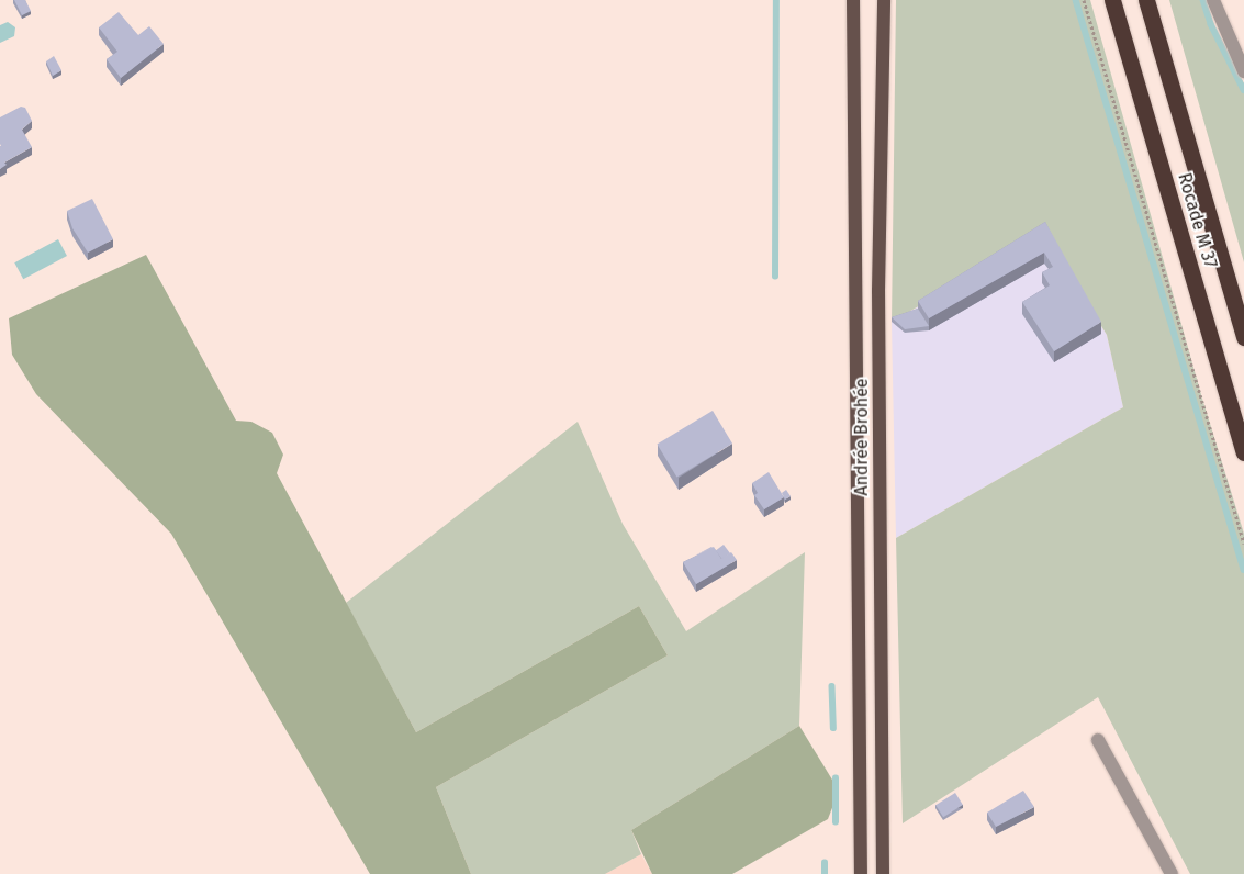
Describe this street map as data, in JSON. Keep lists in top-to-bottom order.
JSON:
{
  "streets": {
    "highway": ["Rocade M 37"],
    "main road": ["Andrée Brohée"]
  }
}
